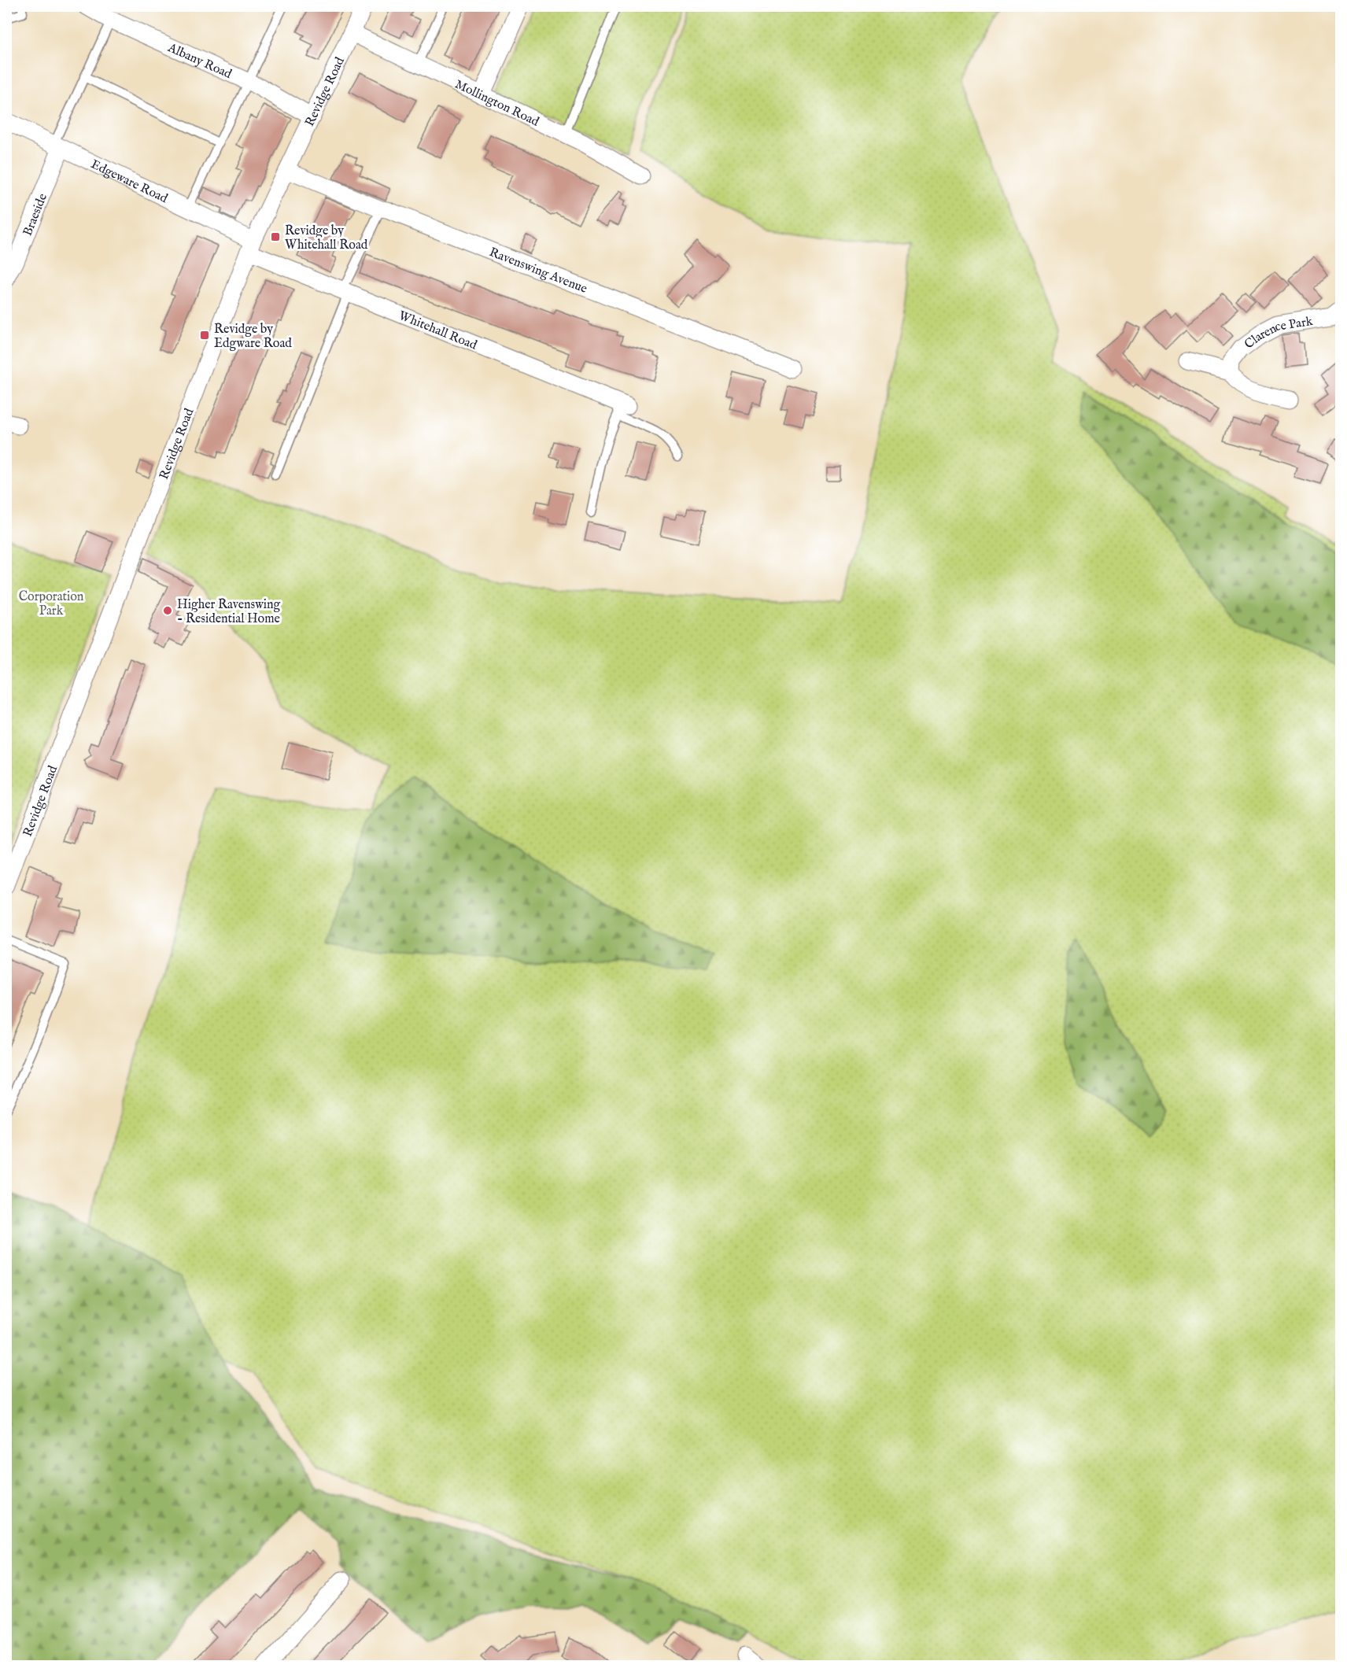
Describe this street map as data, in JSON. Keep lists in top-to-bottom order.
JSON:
{
  "streets": {
    "street": [
      "Albany Road",
      "Revidge Road",
      "Mollington Road",
      "Edgeware Road",
      "Braeside",
      "Ravenswing Avenue",
      "Whitehall Road",
      "Clarence Park"
    ]
  },
  "crossings": [
    ["Albany Road", "Revidge Road"],
    ["Revidge Road", "Mollington Road"],
    ["Revidge Road", "Edgeware Road"],
    ["Revidge Road", "Ravenswing Avenue"],
    ["Revidge Road", "Whitehall Road"],
    ["Edgeware Road", "Braeside"],
    ["Edgeware Road", "Whitehall Road"]
  ],
  "parks": ["Corporation Park"],
  "places": {
    "transit": ["Revidge by Whitehall Road", "Revidge by Edgware Road"],
    "other": ["Higher Ravenswing - Residential Home"]
  }
}
